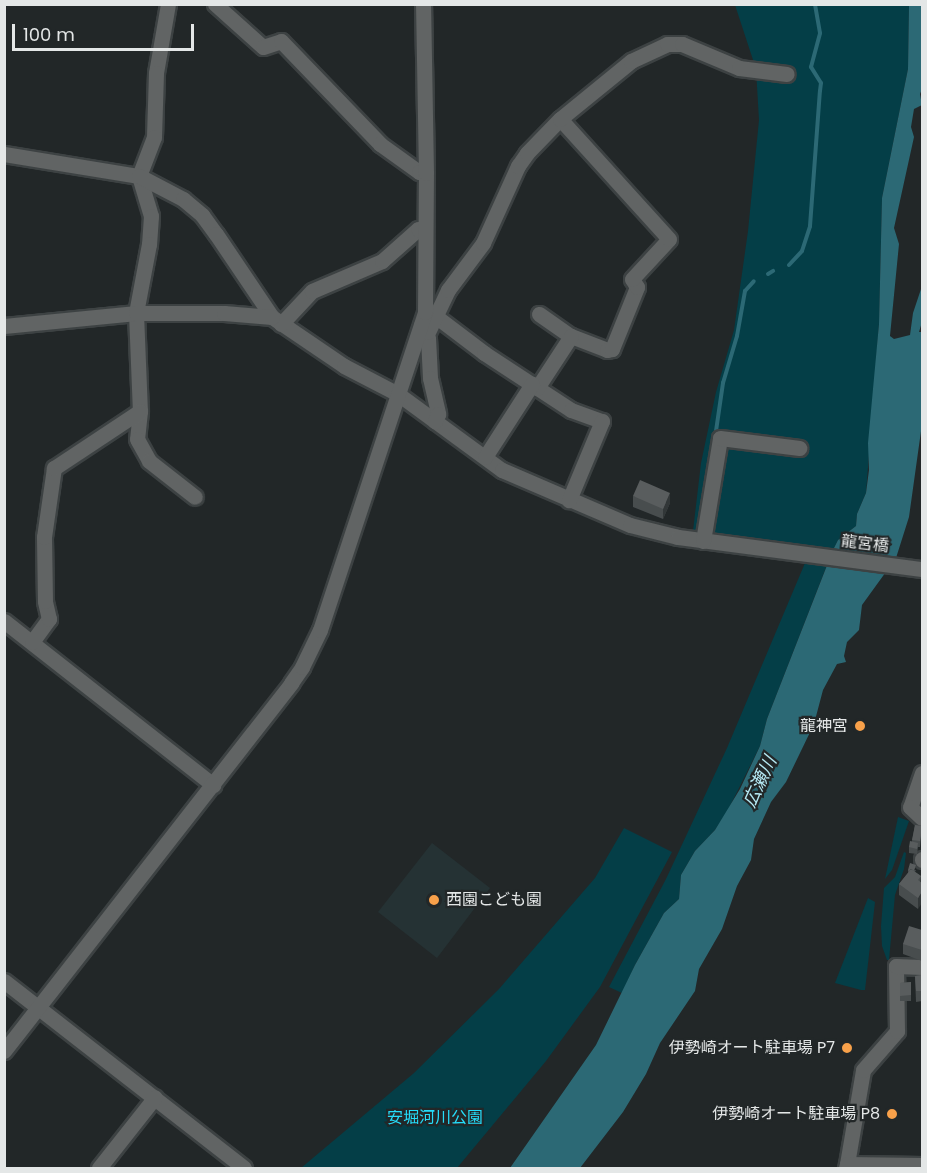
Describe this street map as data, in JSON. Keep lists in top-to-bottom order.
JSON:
{
  "streets": {
    "street": ["龍宮橋"]
  },
  "water": ["広瀬川"],
  "parks": ["安堀河川公園"],
  "places": [
    "龍神宮",
    "西園こども園",
    "伊勢崎オート駐車場 P7",
    "伊勢崎オート駐車場 P8"
  ],
  "scale_bar": "100 m"
}
